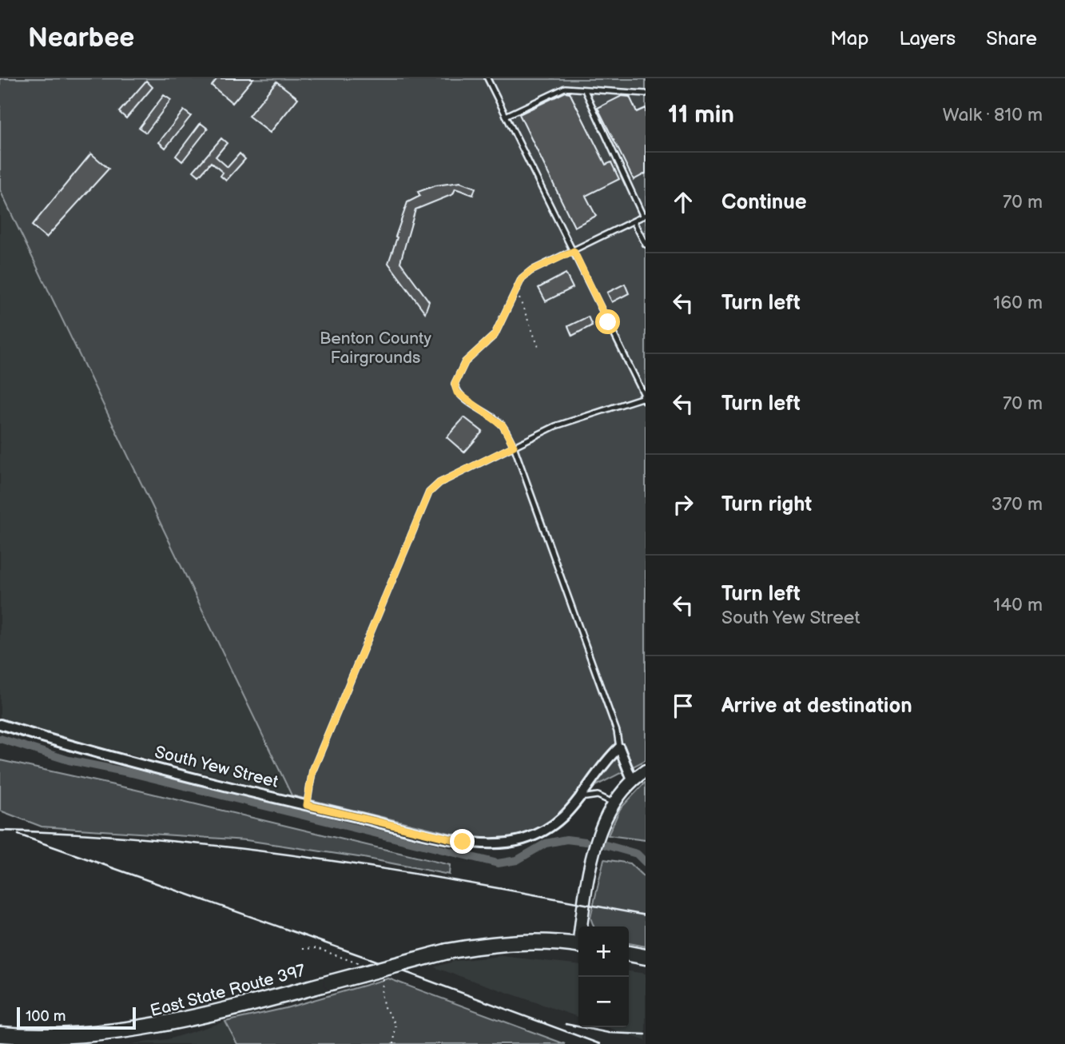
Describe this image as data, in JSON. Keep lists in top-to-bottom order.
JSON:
{
  "streets": {
    "main road": ["East State Route 397"],
    "street": ["South Yew Street"]
  },
  "parks": ["Benton County Fairgrounds"],
  "scale_bar": "100 m",
  "page": {
    "header": "Nearbee",
    "nav": ["Map", "Layers", "Share"],
    "heading": ["11 min", "Walk · 810 m"],
    "list": [
      ["Continue", "70 m"],
      ["Turn left", "160 m"],
      ["Turn left", "70 m"],
      ["Turn right", "370 m"],
      ["Turn left", "South Yew Street", "140 m"],
      "Arrive at destination"
    ],
    "map_buttons": ["+", "−"],
    "scale": "100 m"
  }
}
